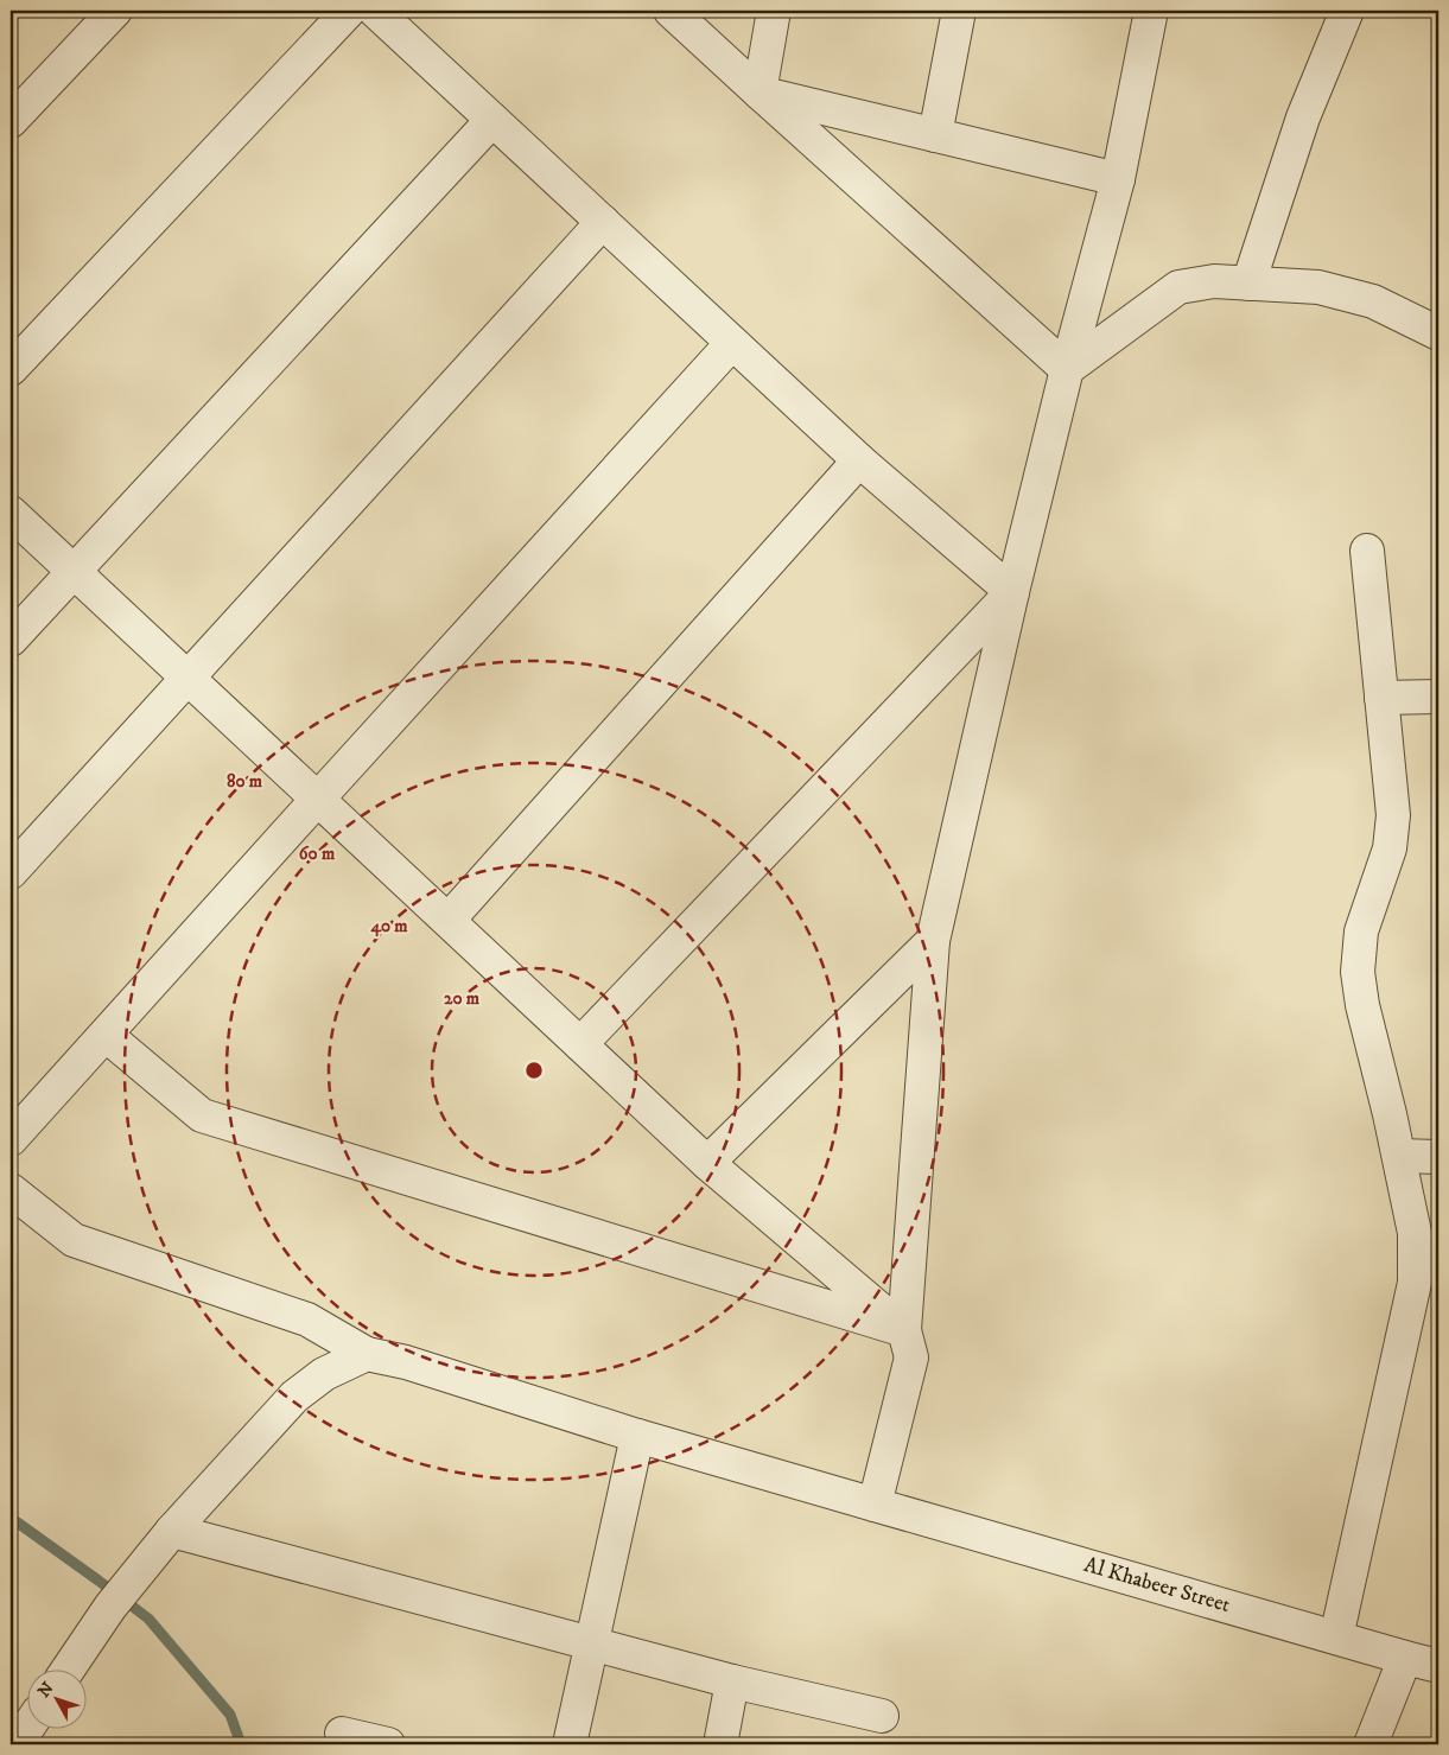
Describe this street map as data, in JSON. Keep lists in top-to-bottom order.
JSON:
{
  "streets": {
    "street": ["Al Khabeer Street"]
  },
  "north": "top left",
  "rings": [
    "80 m",
    "60 m",
    "40 m",
    "20 m"
  ]
}
